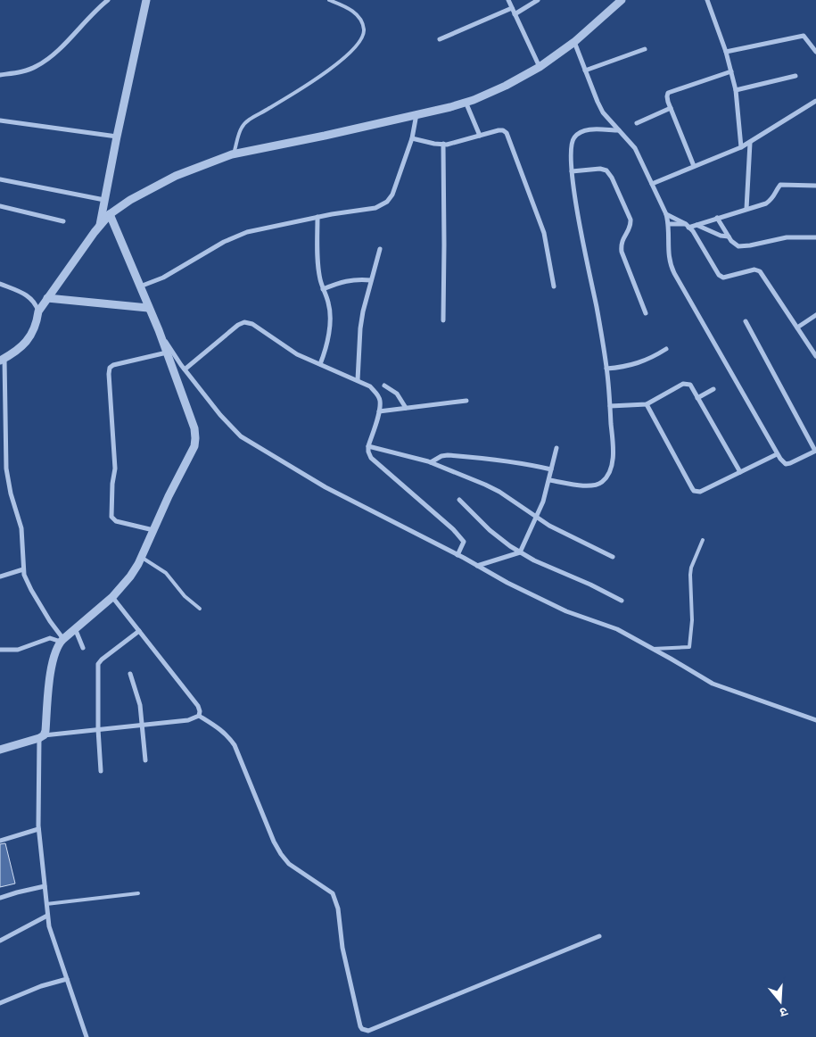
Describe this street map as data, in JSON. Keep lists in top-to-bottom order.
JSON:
{
  "north": "bottom"
}
